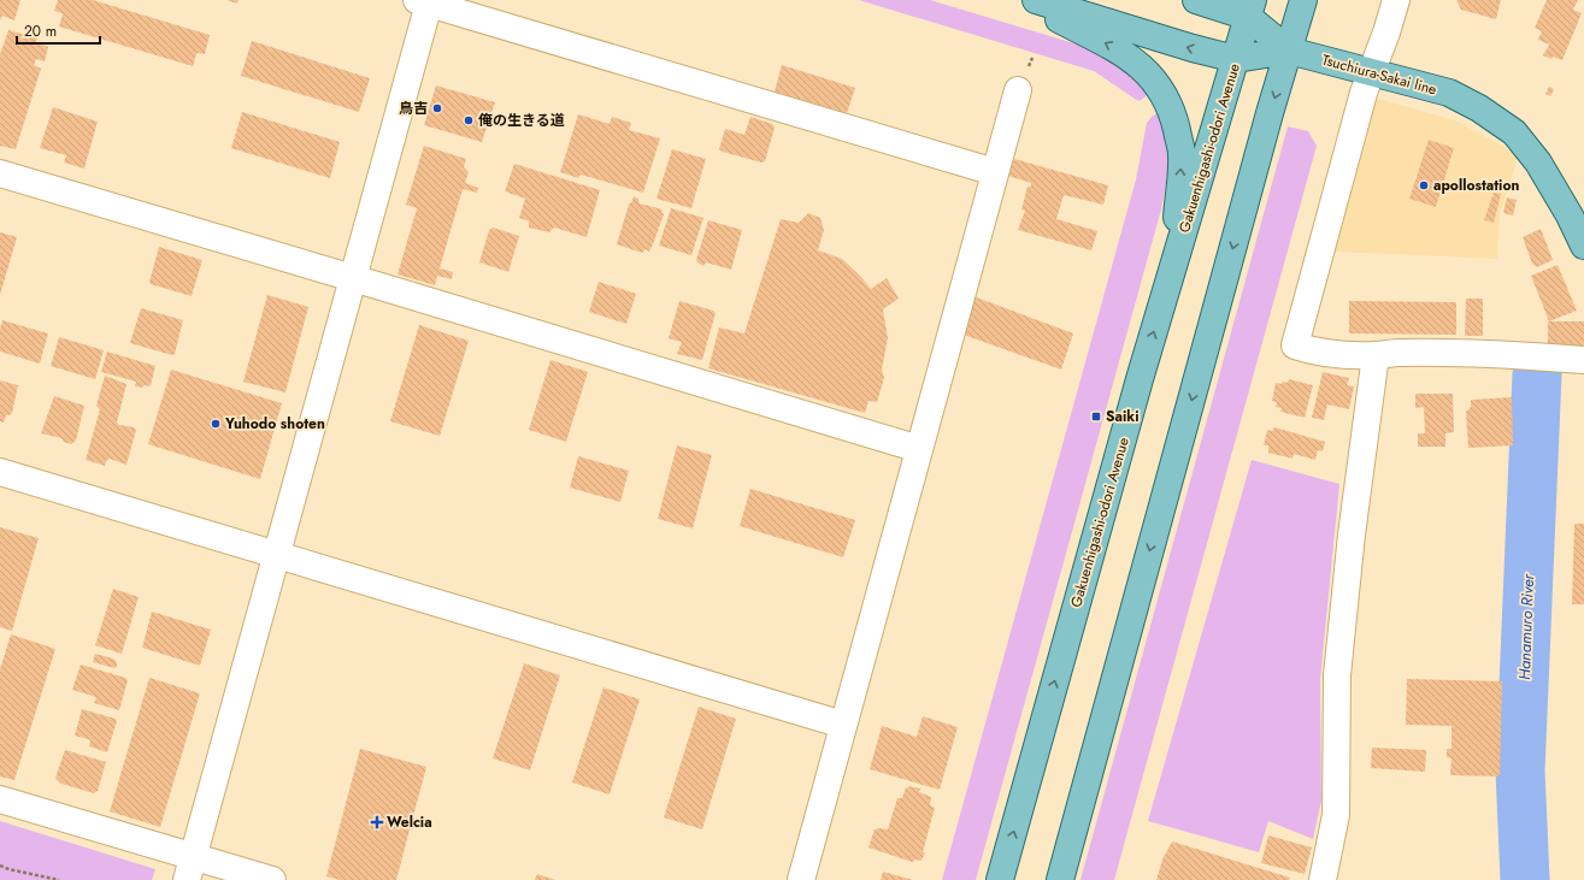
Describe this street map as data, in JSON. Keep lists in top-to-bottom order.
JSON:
{
  "streets": {
    "main road": ["Tsuchiura-Sakai line", "Gakuenhigashi-odori Avenue"]
  },
  "crossings": [
    ["Tsuchiura-Sakai line", "Gakuenhigashi-odori Avenue"]
  ],
  "water": ["Hanamuro River"],
  "places": {
    "other": [
      "鳥吉",
      "俺の生きる道",
      "apollostation",
      "Yuhodo shoten"
    ],
    "transit": ["Saiki"],
    "health": ["Welcia"]
  },
  "scale_bar": "20 m"
}
